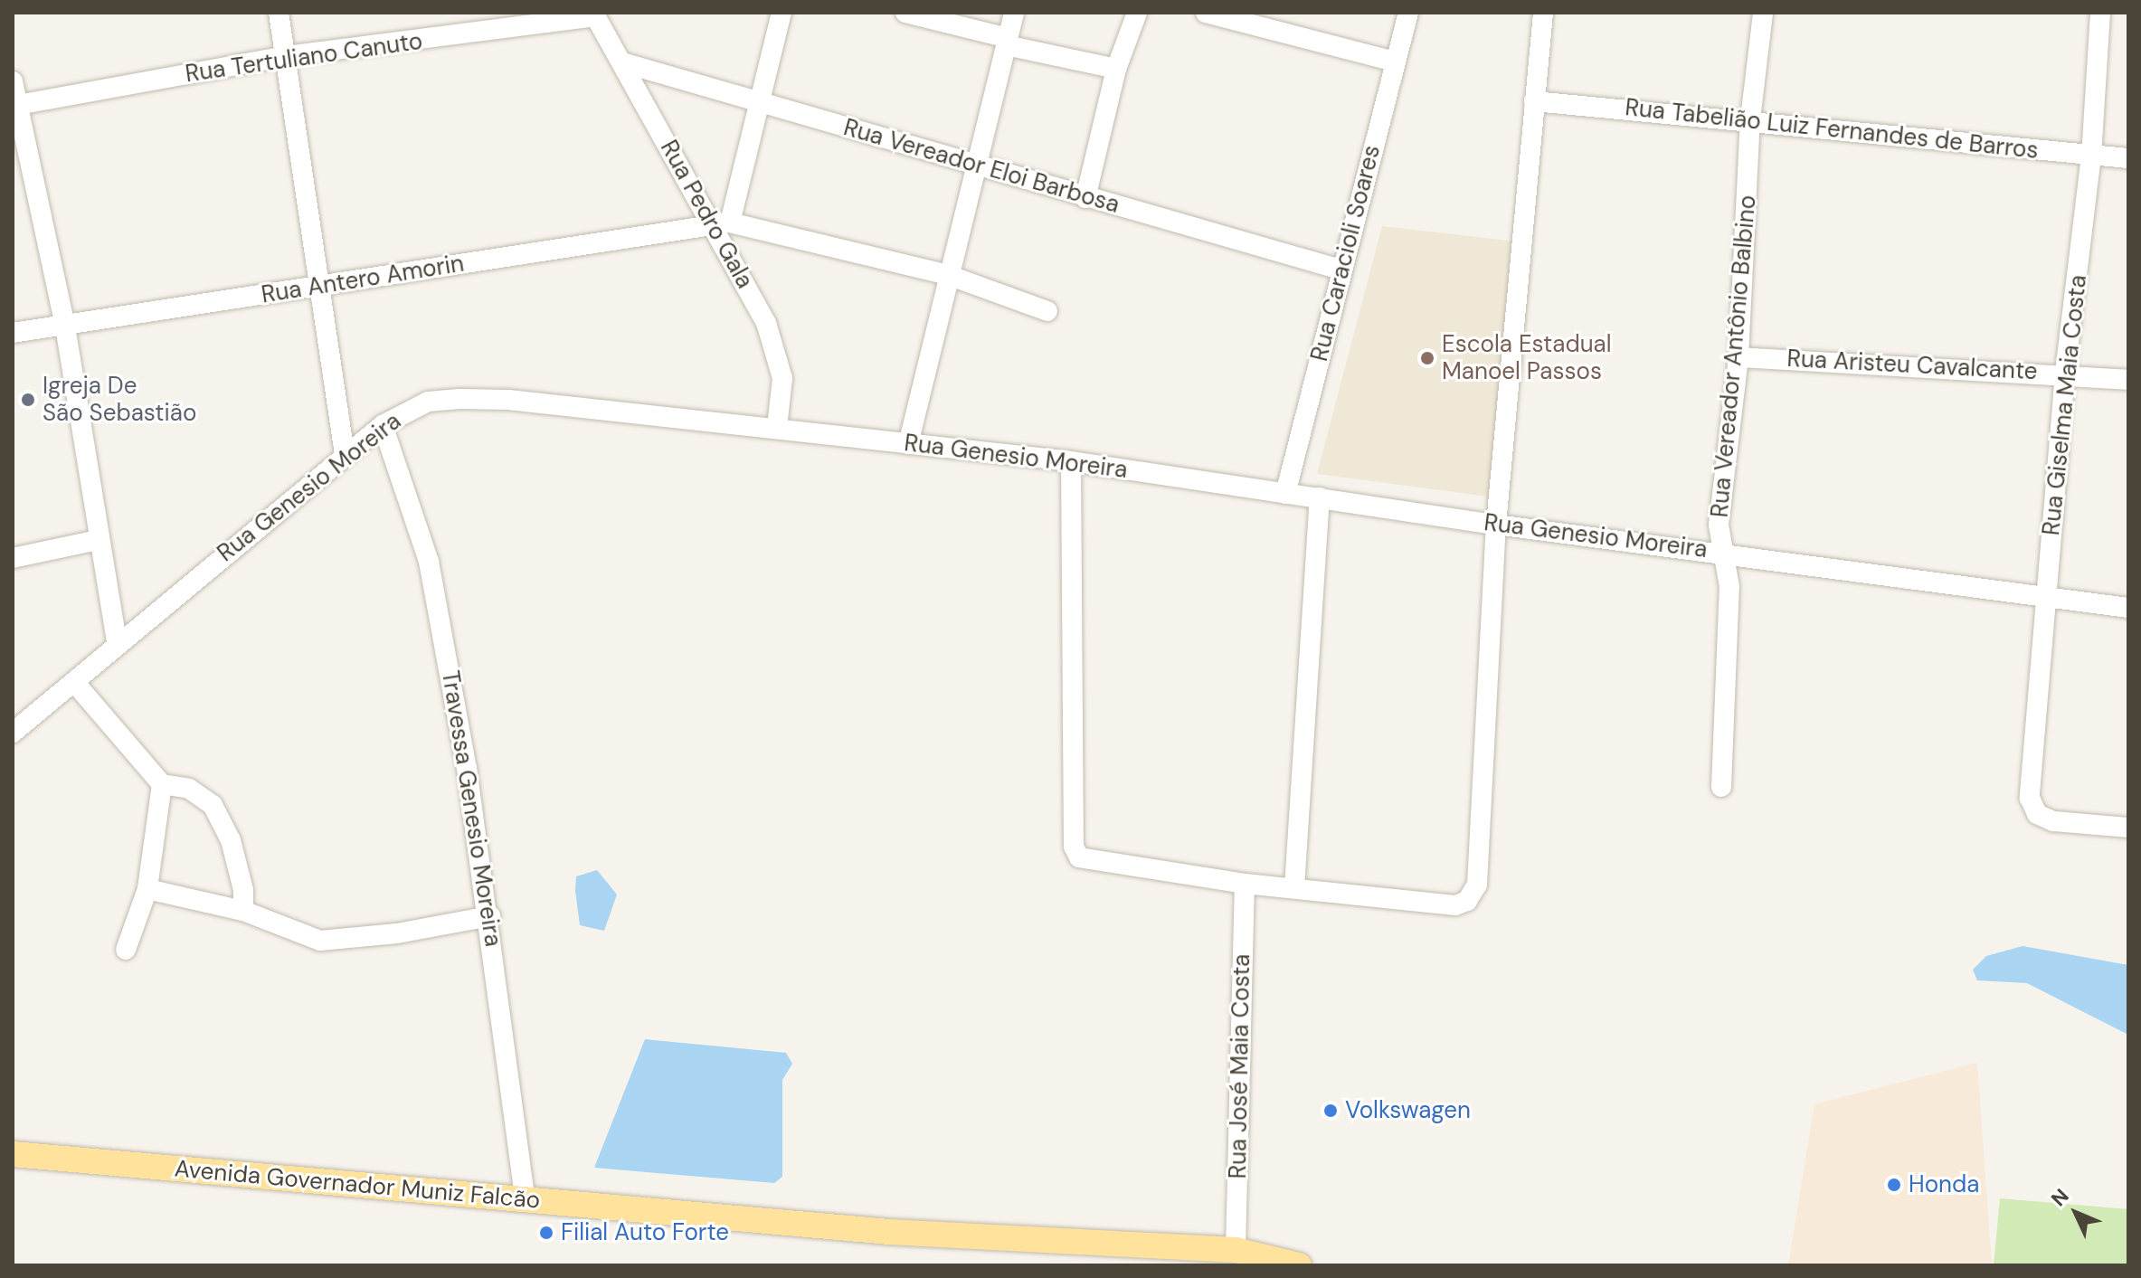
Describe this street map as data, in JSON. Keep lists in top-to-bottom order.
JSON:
{
  "streets": {
    "main road": ["Avenida Governador Muniz Falcão"],
    "street": [
      "Rua Tertuliano Canuto",
      "Rua Tabelião Luiz Fernandes de Barros",
      "Rua Vereador Eloi Barbosa",
      "Rua Pedro Gala",
      "Rua Caracioli Soares",
      "Rua Antero Amorin",
      "Rua Vereador Antônio Balbino",
      "Rua Aristeu Cavalcante",
      "Rua Giselma Maia Costa",
      "Rua Genesio Moreira",
      "Travessa Genesio Moreira",
      "Rua José Maia Costa"
    ]
  },
  "crossings": [
    ["Rua Tertuliano Canuto", "Rua Pedro Gala"],
    ["Rua Tabelião Luiz Fernandes de Barros", "Rua Vereador Antônio Balbino"],
    ["Rua Tabelião Luiz Fernandes de Barros", "Rua Giselma Maia Costa"],
    ["Rua Vereador Eloi Barbosa", "Rua Pedro Gala"],
    ["Rua Vereador Eloi Barbosa", "Rua Caracioli Soares"],
    ["Rua Pedro Gala", "Rua Antero Amorin"],
    ["Rua Pedro Gala", "Rua Genesio Moreira"],
    ["Rua Caracioli Soares", "Rua Genesio Moreira"],
    ["Rua Vereador Antônio Balbino", "Rua Aristeu Cavalcante"],
    ["Rua Vereador Antônio Balbino", "Rua Genesio Moreira"],
    ["Rua Aristeu Cavalcante", "Rua Giselma Maia Costa"],
    ["Rua Giselma Maia Costa", "Rua Genesio Moreira"],
    ["Rua Genesio Moreira", "Travessa Genesio Moreira"],
    ["Travessa Genesio Moreira", "Avenida Governador Muniz Falcão"],
    ["Rua José Maia Costa", "Avenida Governador Muniz Falcão"]
  ],
  "places": [
    "Escola Estadual Manoel Passos",
    "Igreja De São Sebastião",
    "Volkswagen",
    "Honda",
    "Filial Auto Forte"
  ],
  "north": "top left"
}
